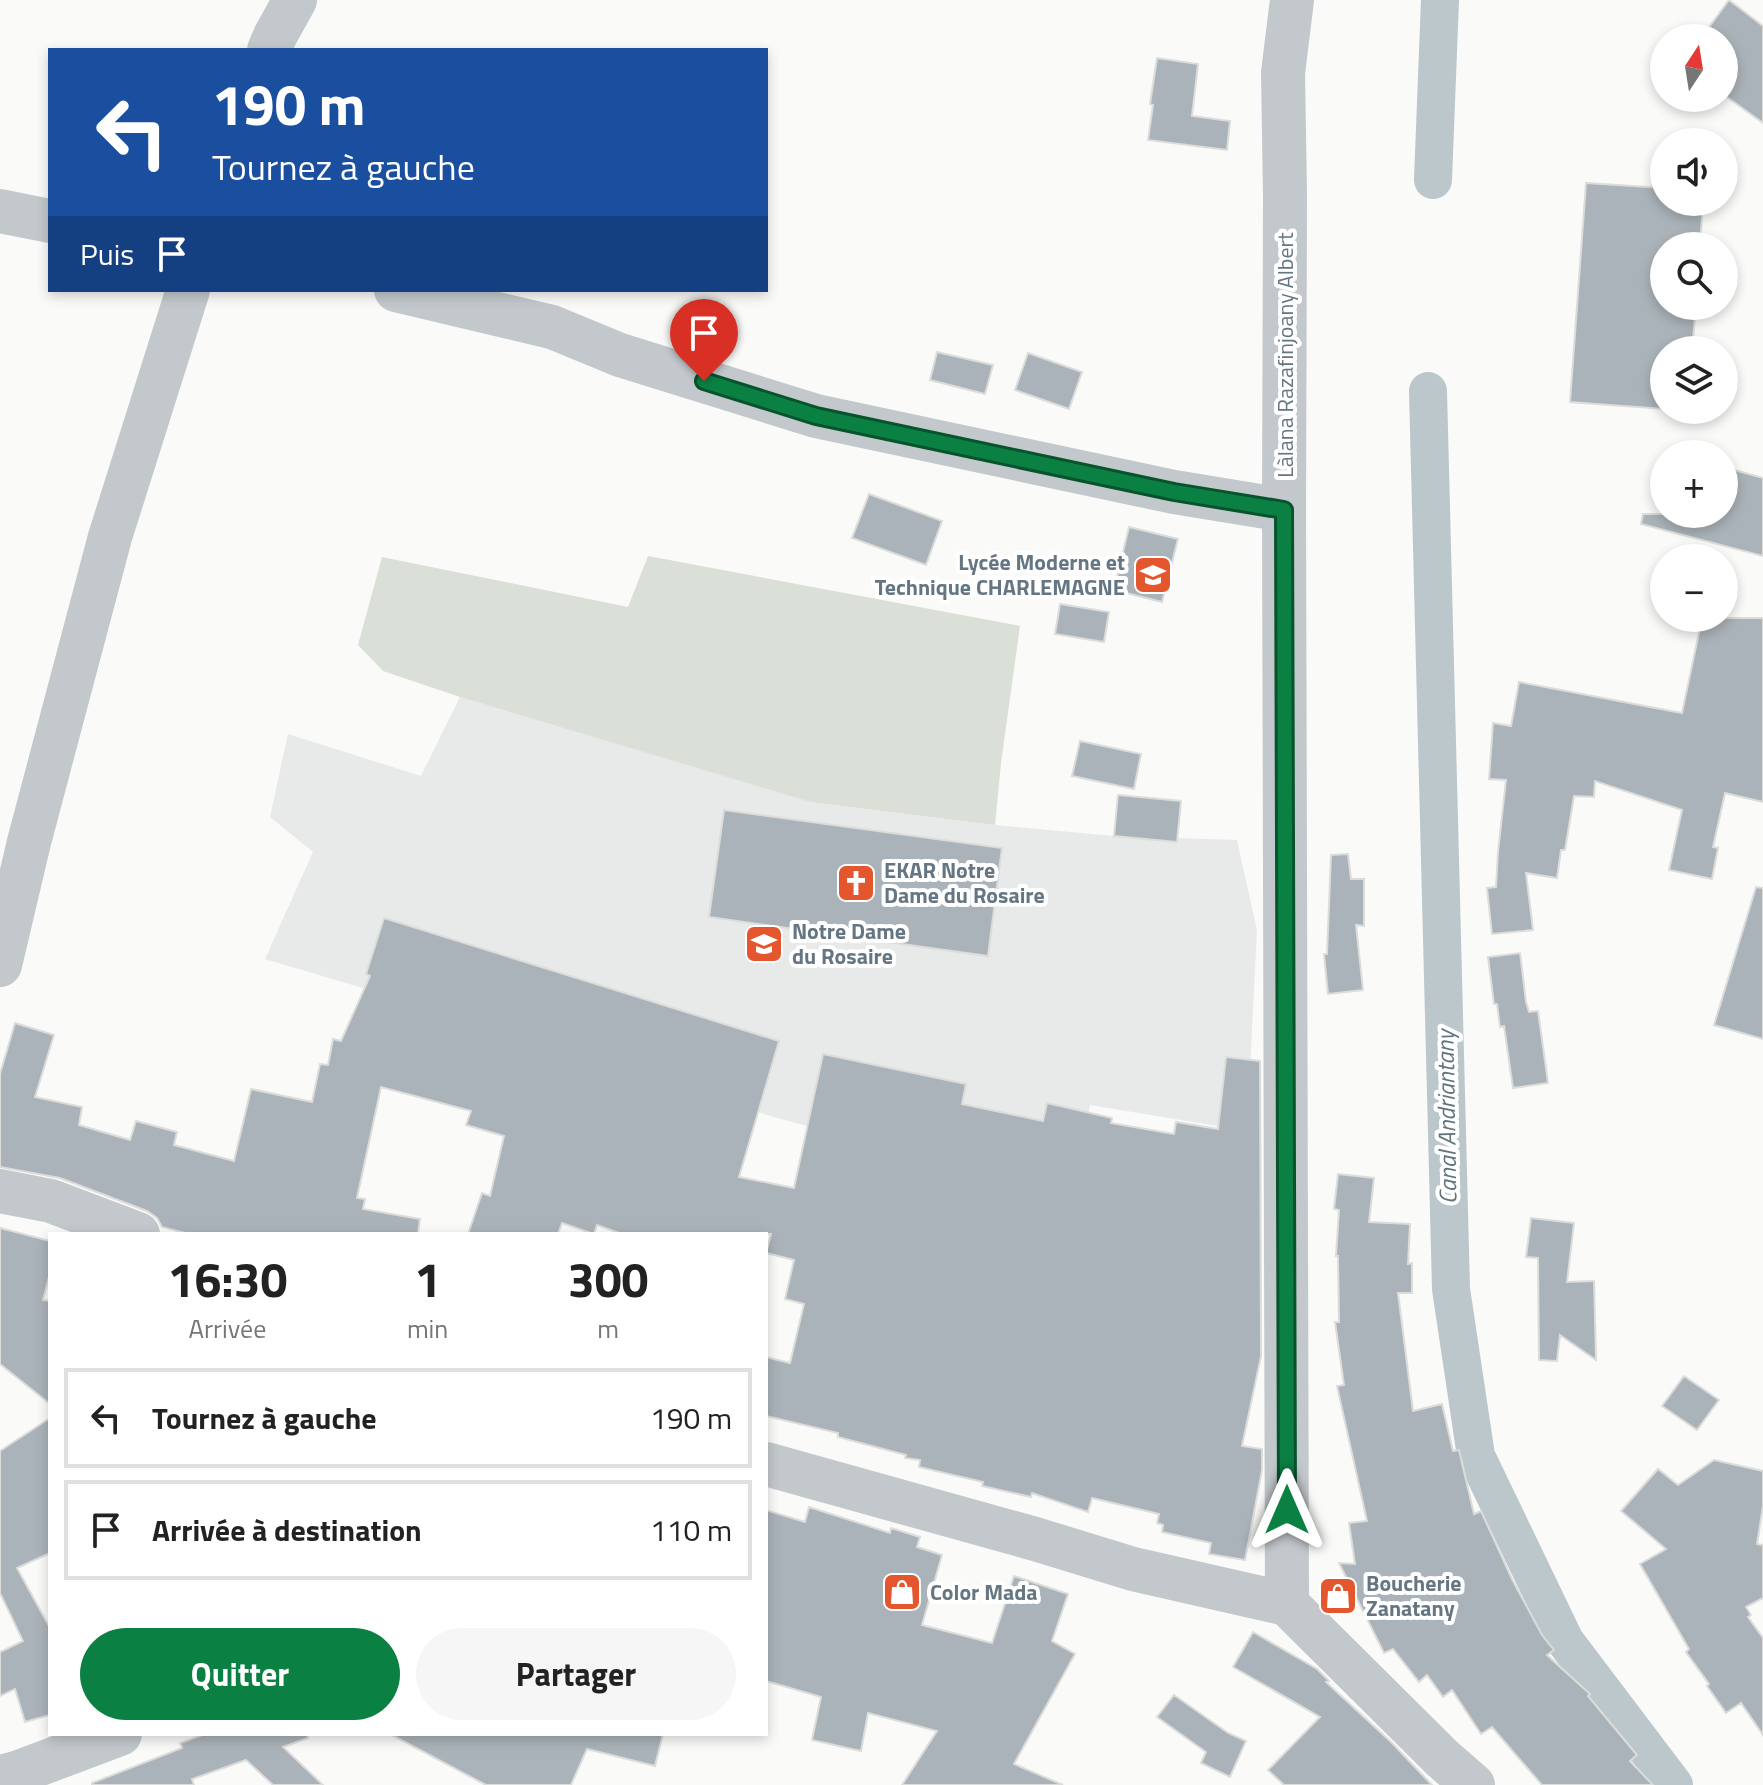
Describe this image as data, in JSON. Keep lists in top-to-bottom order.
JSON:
{
  "streets": {
    "street": ["Làlana Razafinjoany Albert"]
  },
  "water": ["Canal Andriantany"],
  "places": {
    "school or university": ["Lycée Moderne et Technique CHARLEMAGNE", "Notre Dame du Rosaire"],
    "church": ["EKAR Notre Dame du Rosaire"],
    "shop": ["Color Mada", "Boucherie Zanatany"]
  },
  "north": "top",
  "page": {
    "map_buttons": ["+", "−"],
    "turn": ["190 m", "Tournez à gauche"],
    "then": "Puis",
    "eta": [
      "16:30",
      "Arrivée",
      "1",
      "min",
      "300",
      "m"
    ],
    "list": [
      {
        "name": "Tournez à gauche",
        "value": "190 m"
      },
      {
        "name": "Arrivée à destination",
        "value": "110 m"
      }
    ],
    "buttons": ["Quitter", "Partager"]
  }
}
